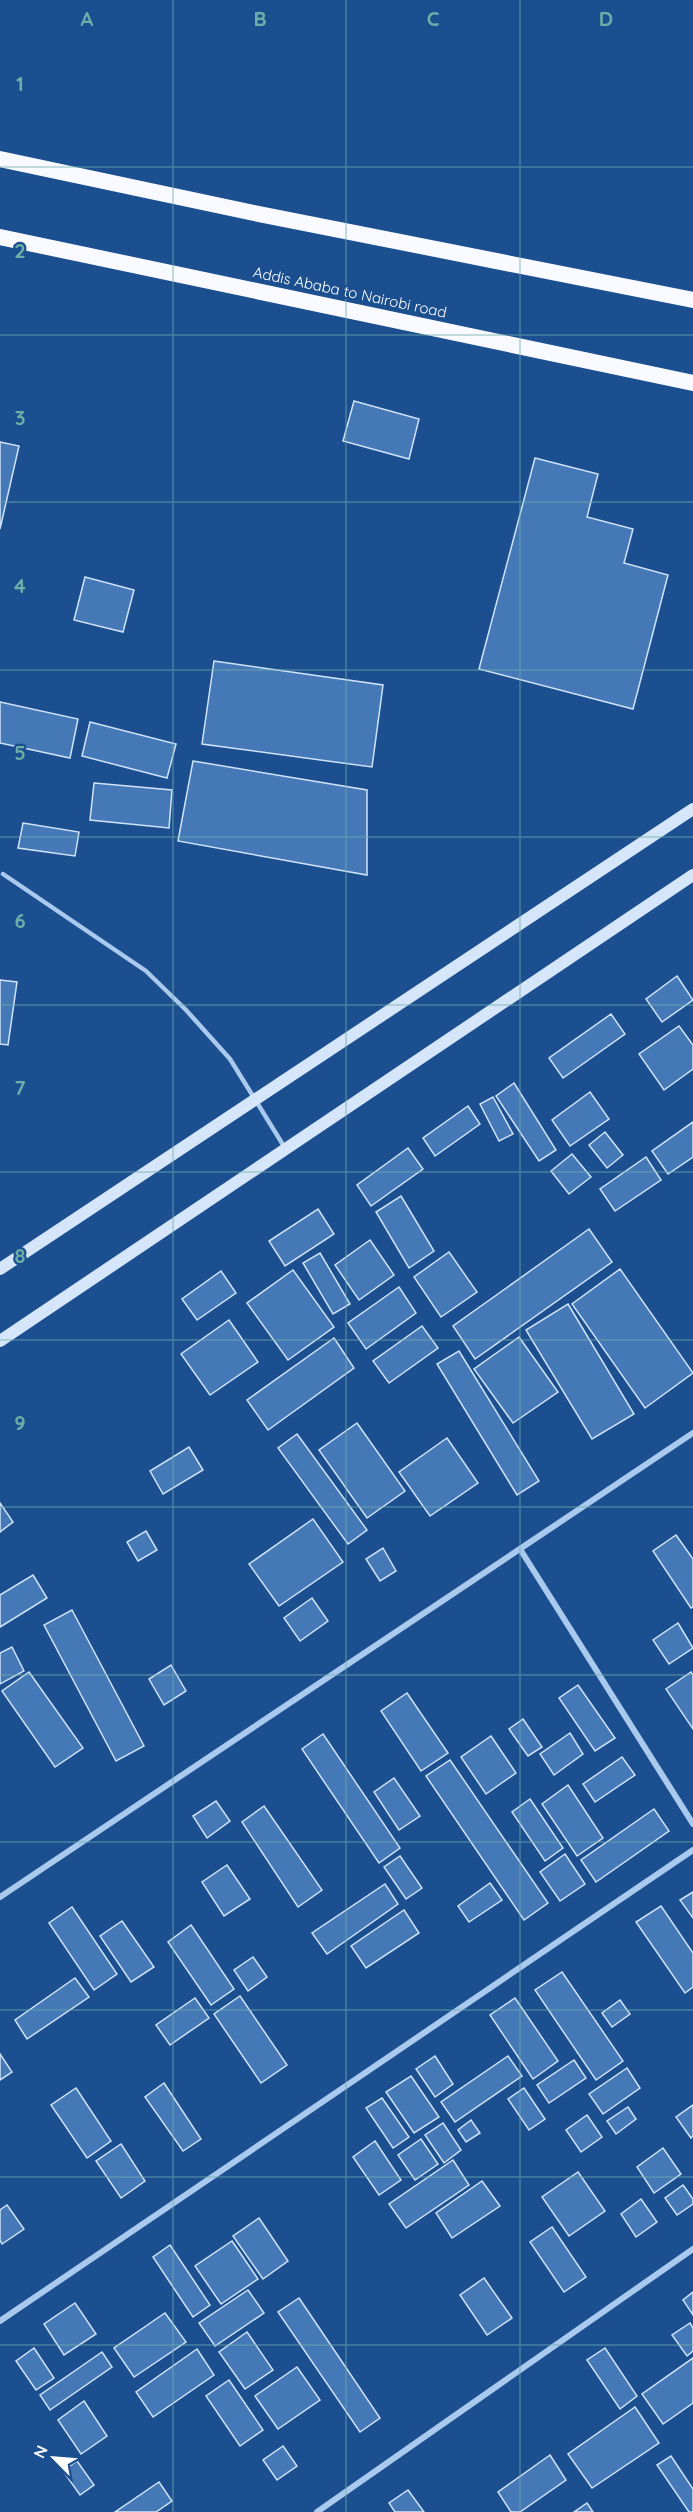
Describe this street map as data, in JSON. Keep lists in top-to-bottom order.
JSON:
{
  "streets": {
    "highway": ["Addis Ababa to Nairobi road"]
  },
  "north": "top left",
  "grid": {
    "columns": [
      "A",
      "B",
      "C",
      "D"
    ],
    "rows": [
      "1",
      "2",
      "3",
      "4",
      "5",
      "6",
      "7",
      "8",
      "9"
    ]
  }
}
